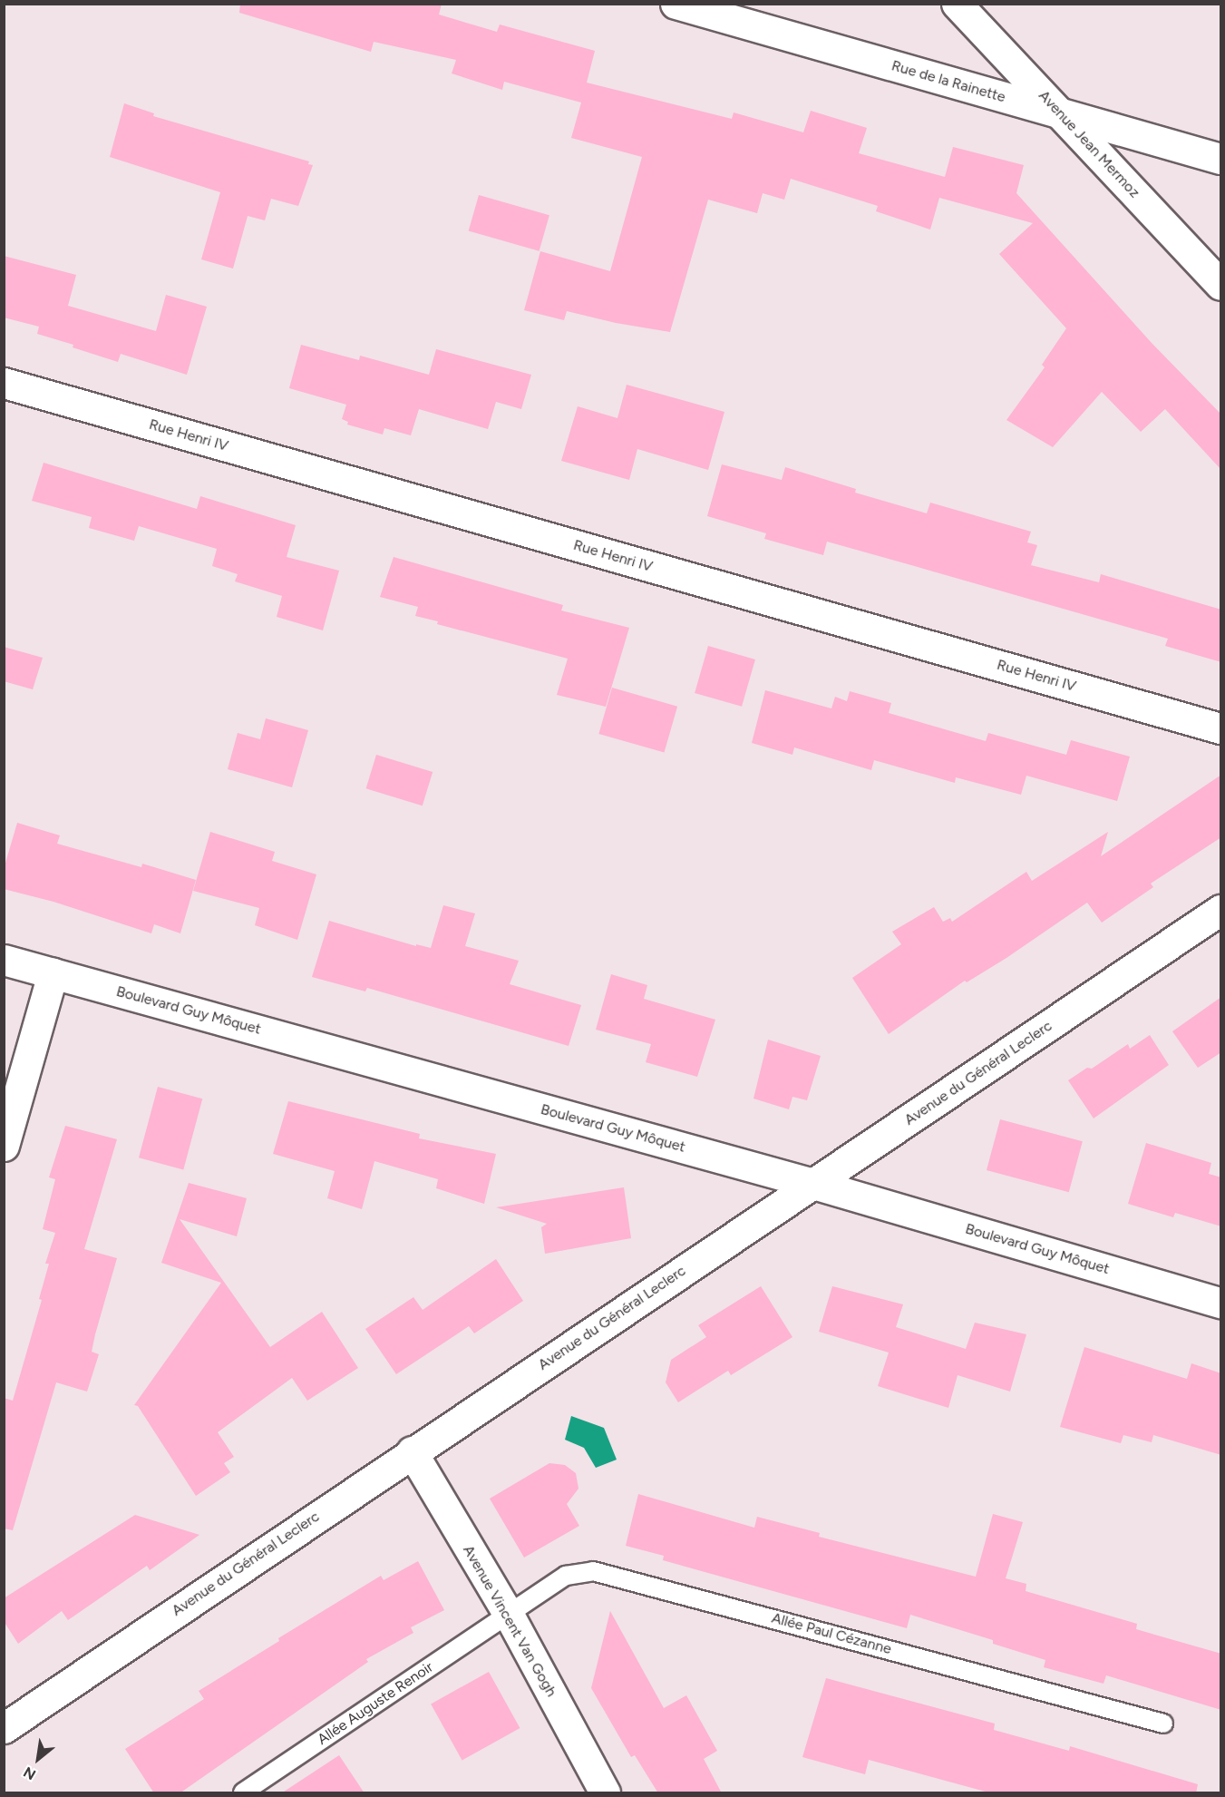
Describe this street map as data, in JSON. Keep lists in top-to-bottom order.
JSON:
{
  "streets": {
    "street": [
      "Rue de la Rainette",
      "Avenue Jean Mermoz",
      "Rue Henri IV",
      "Boulevard Guy Môquet",
      "Avenue du Général Leclerc",
      "Avenue Vincent Van Gogh"
    ],
    "lane": ["Allée Paul Cézanne", "Allée Auguste Renoir"]
  },
  "crossings": [
    ["Rue de la Rainette", "Avenue Jean Mermoz"],
    ["Boulevard Guy Môquet", "Avenue du Général Leclerc"],
    ["Avenue du Général Leclerc", "Avenue Vincent Van Gogh"],
    ["Avenue Vincent Van Gogh", "Allée Paul Cézanne"],
    ["Avenue Vincent Van Gogh", "Allée Auguste Renoir"],
    ["Allée Paul Cézanne", "Allée Auguste Renoir"]
  ],
  "north": "bottom left"
}
